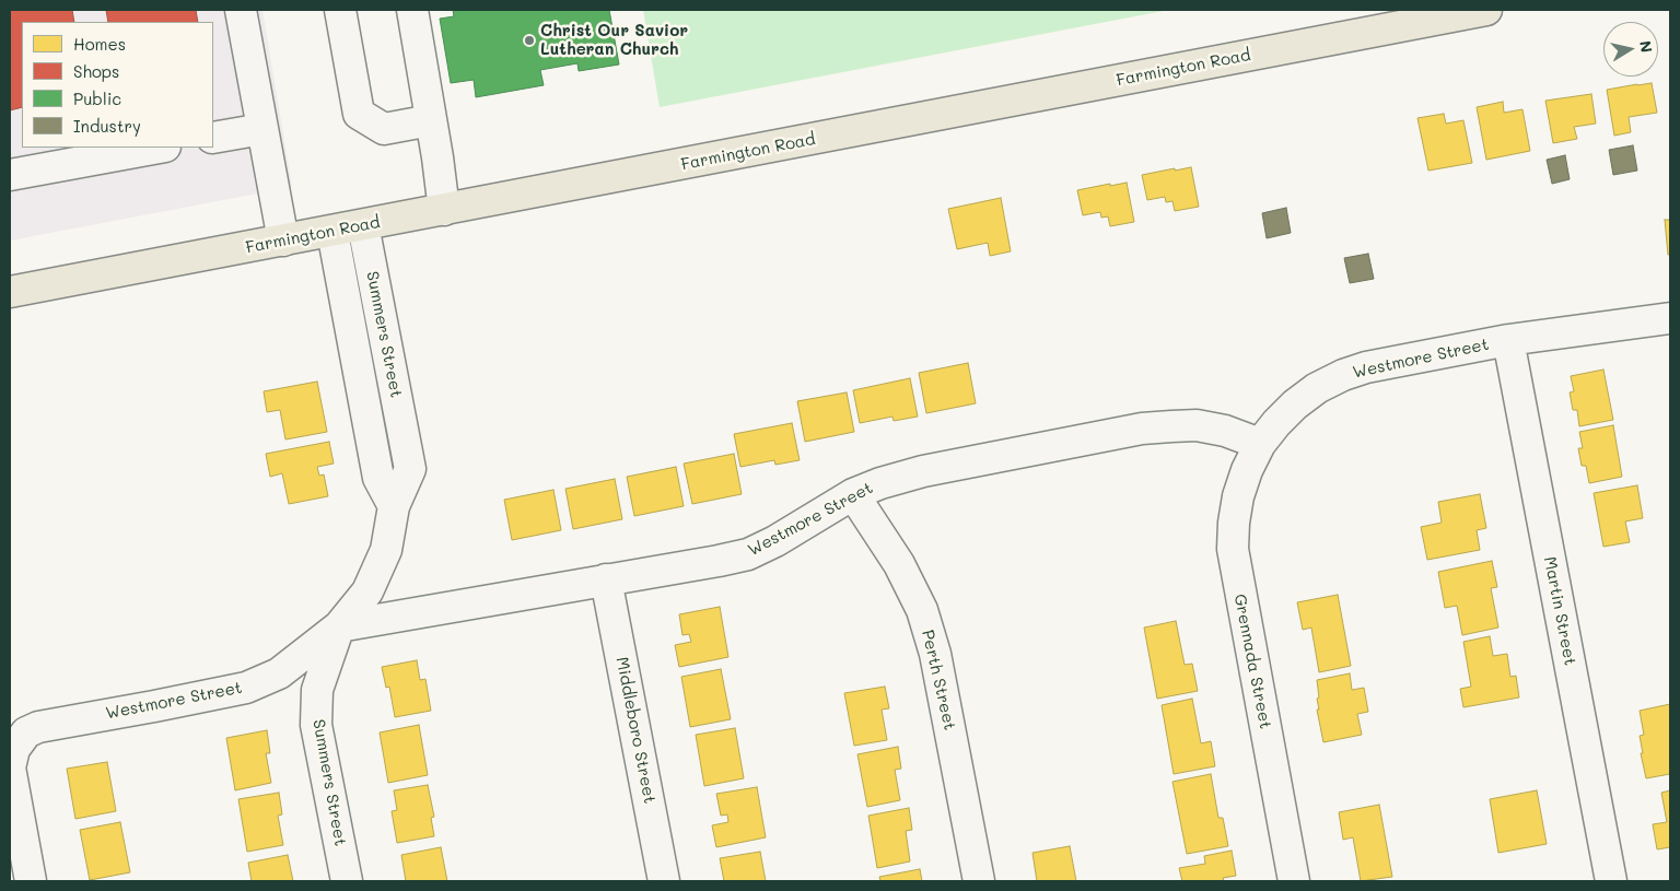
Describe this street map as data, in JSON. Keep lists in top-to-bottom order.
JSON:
{
  "streets": {
    "main road": ["Farmington Road"],
    "street": [
      "Summers Street",
      "Westmore Street",
      "Martin Street",
      "Grennada Street",
      "Perth Street",
      "Middleboro Street"
    ]
  },
  "crossings": [
    ["Farmington Road", "Summers Street"],
    ["Summers Street", "Westmore Street"],
    ["Westmore Street", "Martin Street"],
    ["Westmore Street", "Grennada Street"],
    ["Westmore Street", "Perth Street"],
    ["Westmore Street", "Middleboro Street"]
  ],
  "places": ["Christ Our Savior Lutheran Church"],
  "legend": [
    "Homes",
    "Shops",
    "Public",
    "Industry"
  ],
  "north": "right"
}
